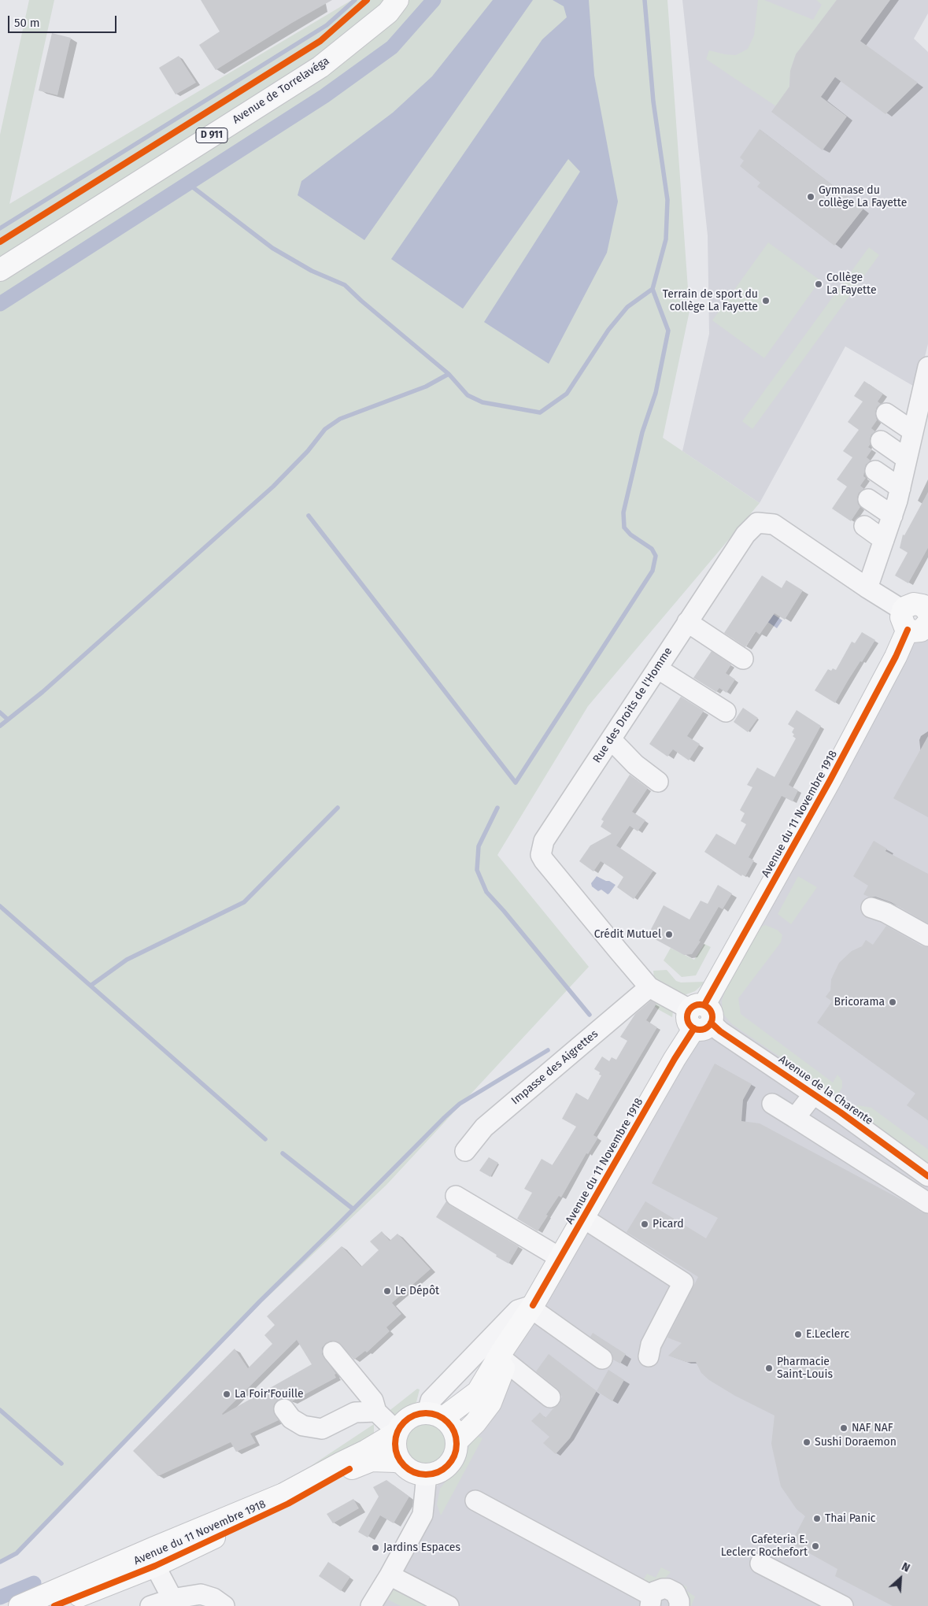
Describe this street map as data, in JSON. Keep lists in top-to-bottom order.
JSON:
{
  "streets": {
    "main road": ["Avenue de Torrelavéga", "D 911", "Avenue du 11 Novembre 1918"],
    "street": ["Rue des Droits de l'Homme", "Impasse des Aigrettes", "Avenue de la Charente"]
  },
  "crossings": [
    ["Rue des Droits de l'Homme", "Avenue du 11 Novembre 1918"],
    ["Rue des Droits de l'Homme", "Impasse des Aigrettes"],
    ["Rue des Droits de l'Homme", "Avenue de la Charente"],
    ["Avenue du 11 Novembre 1918", "Avenue de la Charente"]
  ],
  "places": [
    "Gymnase du collège La Fayette",
    "Collège La Fayette",
    "Terrain de sport du collège La Fayette",
    "Crédit Mutuel",
    "Bricorama",
    "Picard",
    "Le Dépôt",
    "E.Leclerc",
    "Pharmacie Saint-Louis",
    "La Foir'Fouille",
    "NAF NAF",
    "Sushi Doraemon",
    "Thai Panic",
    "Cafeteria E. Leclerc Rochefort",
    "Jardins Espaces"
  ],
  "scale_bar": "50 m",
  "north": "top right"
}
